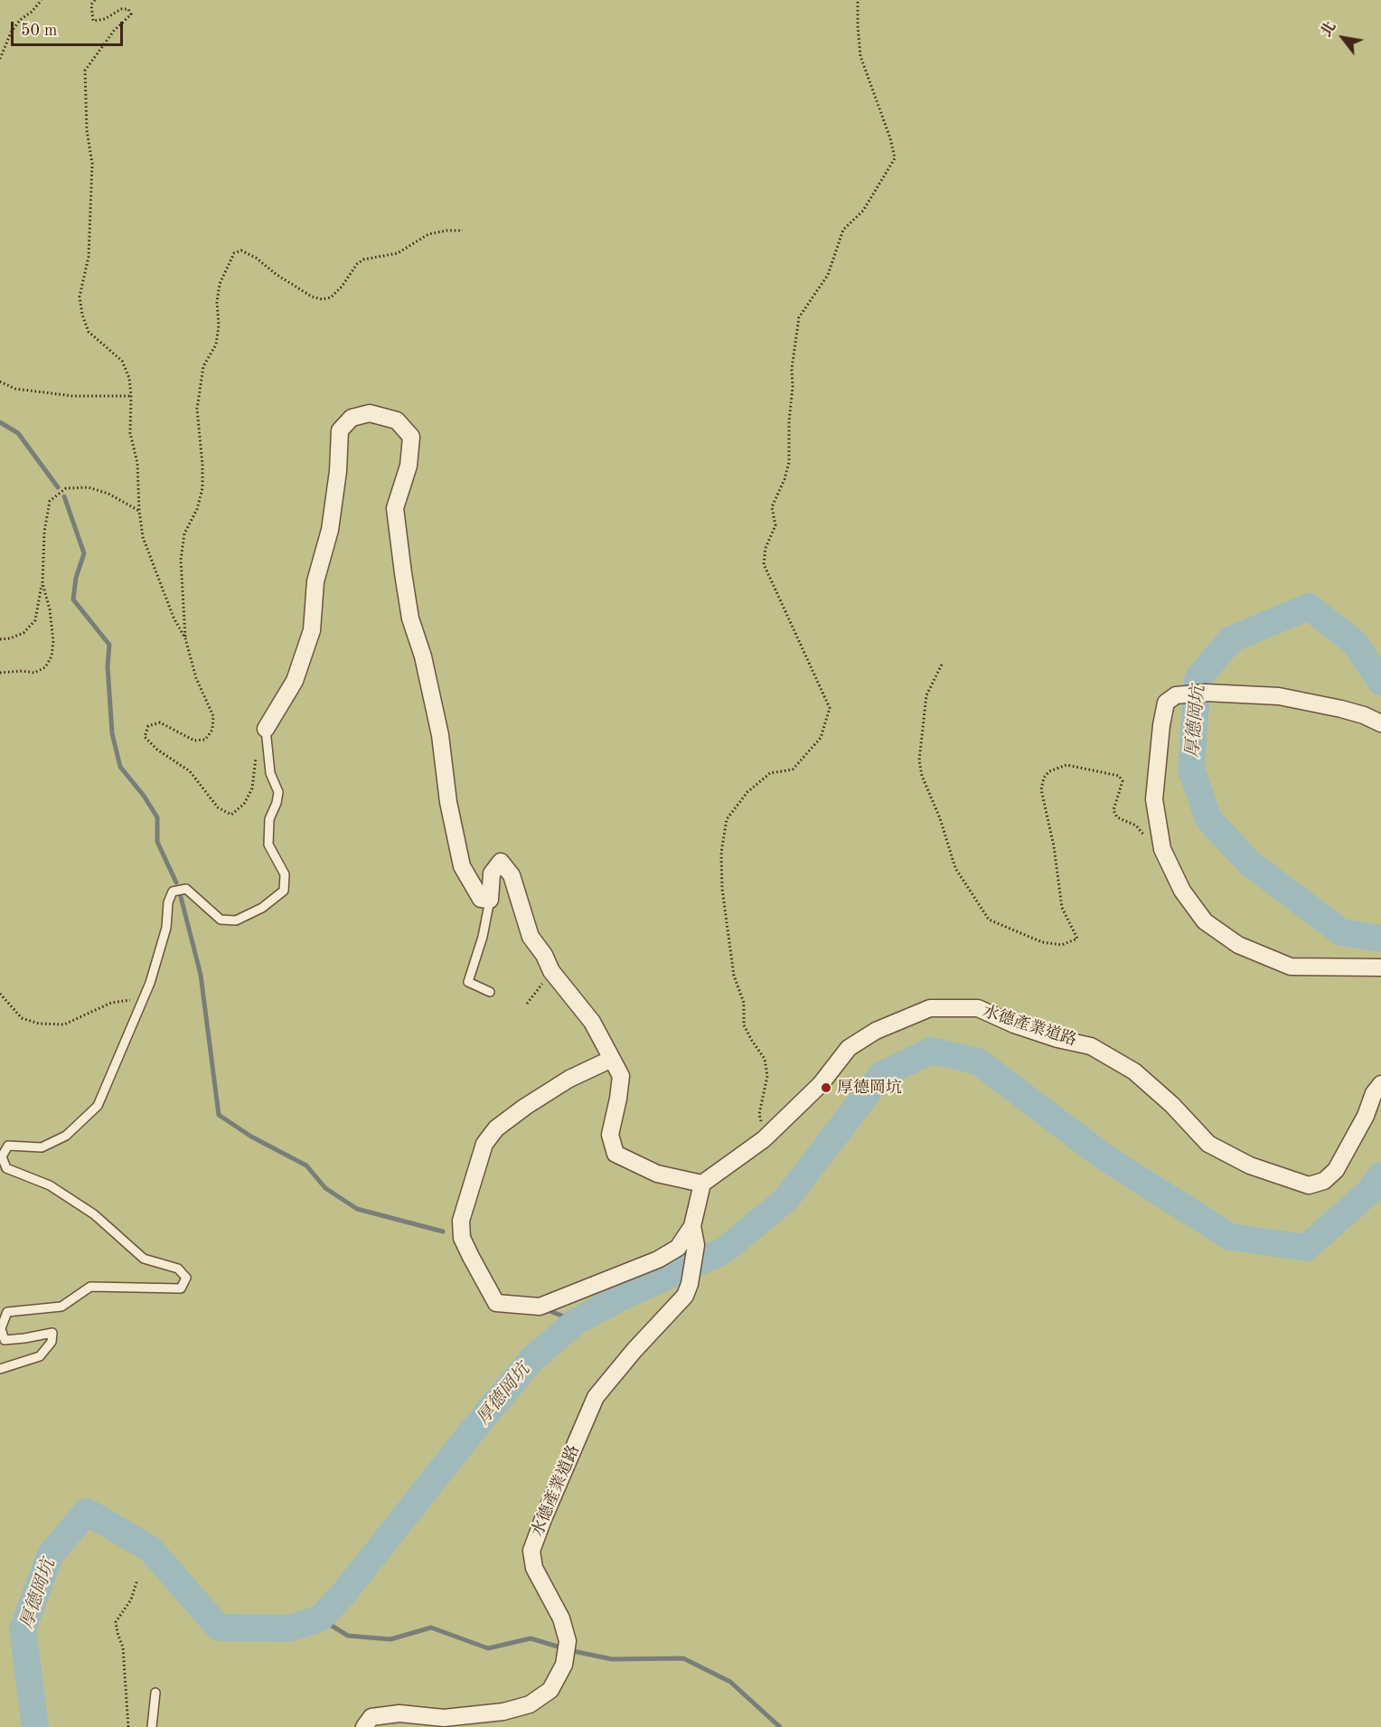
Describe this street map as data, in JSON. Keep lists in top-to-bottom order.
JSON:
{
  "streets": {
    "street": ["水德產業道路"]
  },
  "water": ["厚德岡坑"],
  "places": ["厚德岡坑"],
  "scale_bar": "50 m",
  "north": "top left"
}
